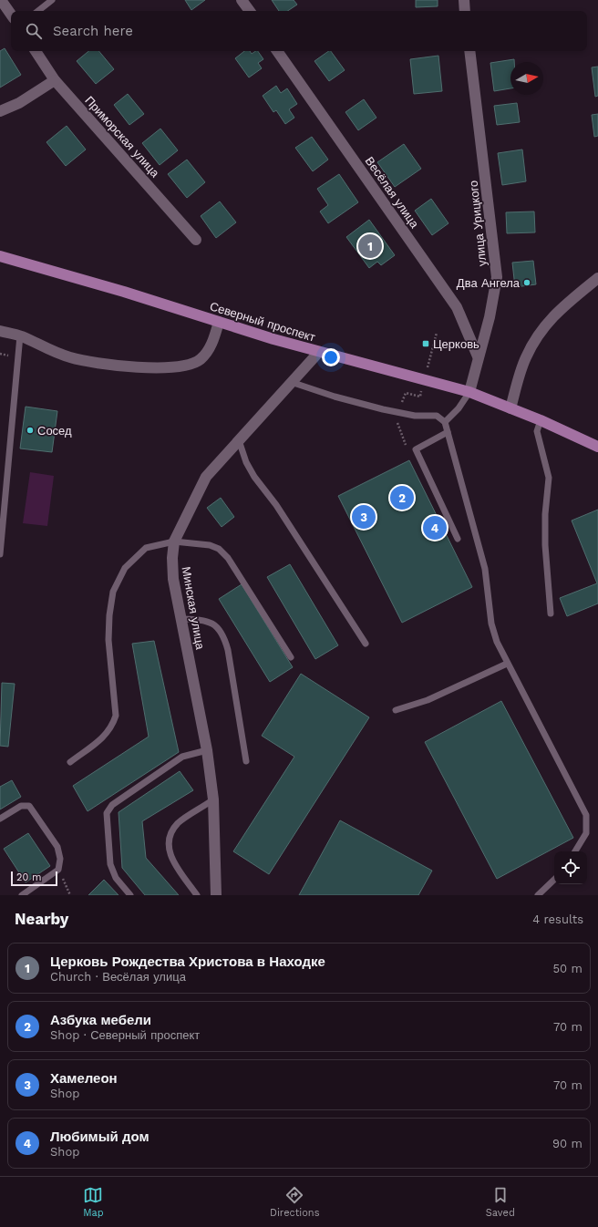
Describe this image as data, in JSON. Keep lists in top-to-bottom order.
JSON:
{
  "streets": {
    "main road": ["Северный проспект"],
    "street": [
      "Приморская улица",
      "Весёлая улица",
      "улица Урицкого",
      "Минская улица"
    ]
  },
  "crossings": [
    ["Весёлая улица", "улица Урицкого"],
    ["улица Урицкого", "Северный проспект"],
    ["Северный проспект", "Минская улица"]
  ],
  "places": {
    "other": ["Два Ангела", "Сосед"],
    "transit": ["Церковь"]
  },
  "scale_bar": "20 m",
  "north": "right",
  "page": {
    "search": "Search here",
    "pins": [
      "1",
      "2",
      "3",
      "4"
    ],
    "scale": "20 m",
    "heading": ["Nearby", "4 results"],
    "list": [
      {
        "mark": "1",
        "name": "Церковь Рождества Христова в Находке",
        "note": "Church · Весёлая улица",
        "value": "50 m"
      },
      {
        "mark": "2",
        "name": "Азбука мебели",
        "note": "Shop · Северный проспект",
        "value": "70 m"
      },
      {
        "mark": "3",
        "name": "Хамелеон",
        "note": "Shop",
        "value": "70 m"
      },
      {
        "mark": "4",
        "name": "Любимый дом",
        "note": "Shop",
        "value": "90 m"
      }
    ],
    "nav": ["Map", "Directions", "Saved"]
  }
}
